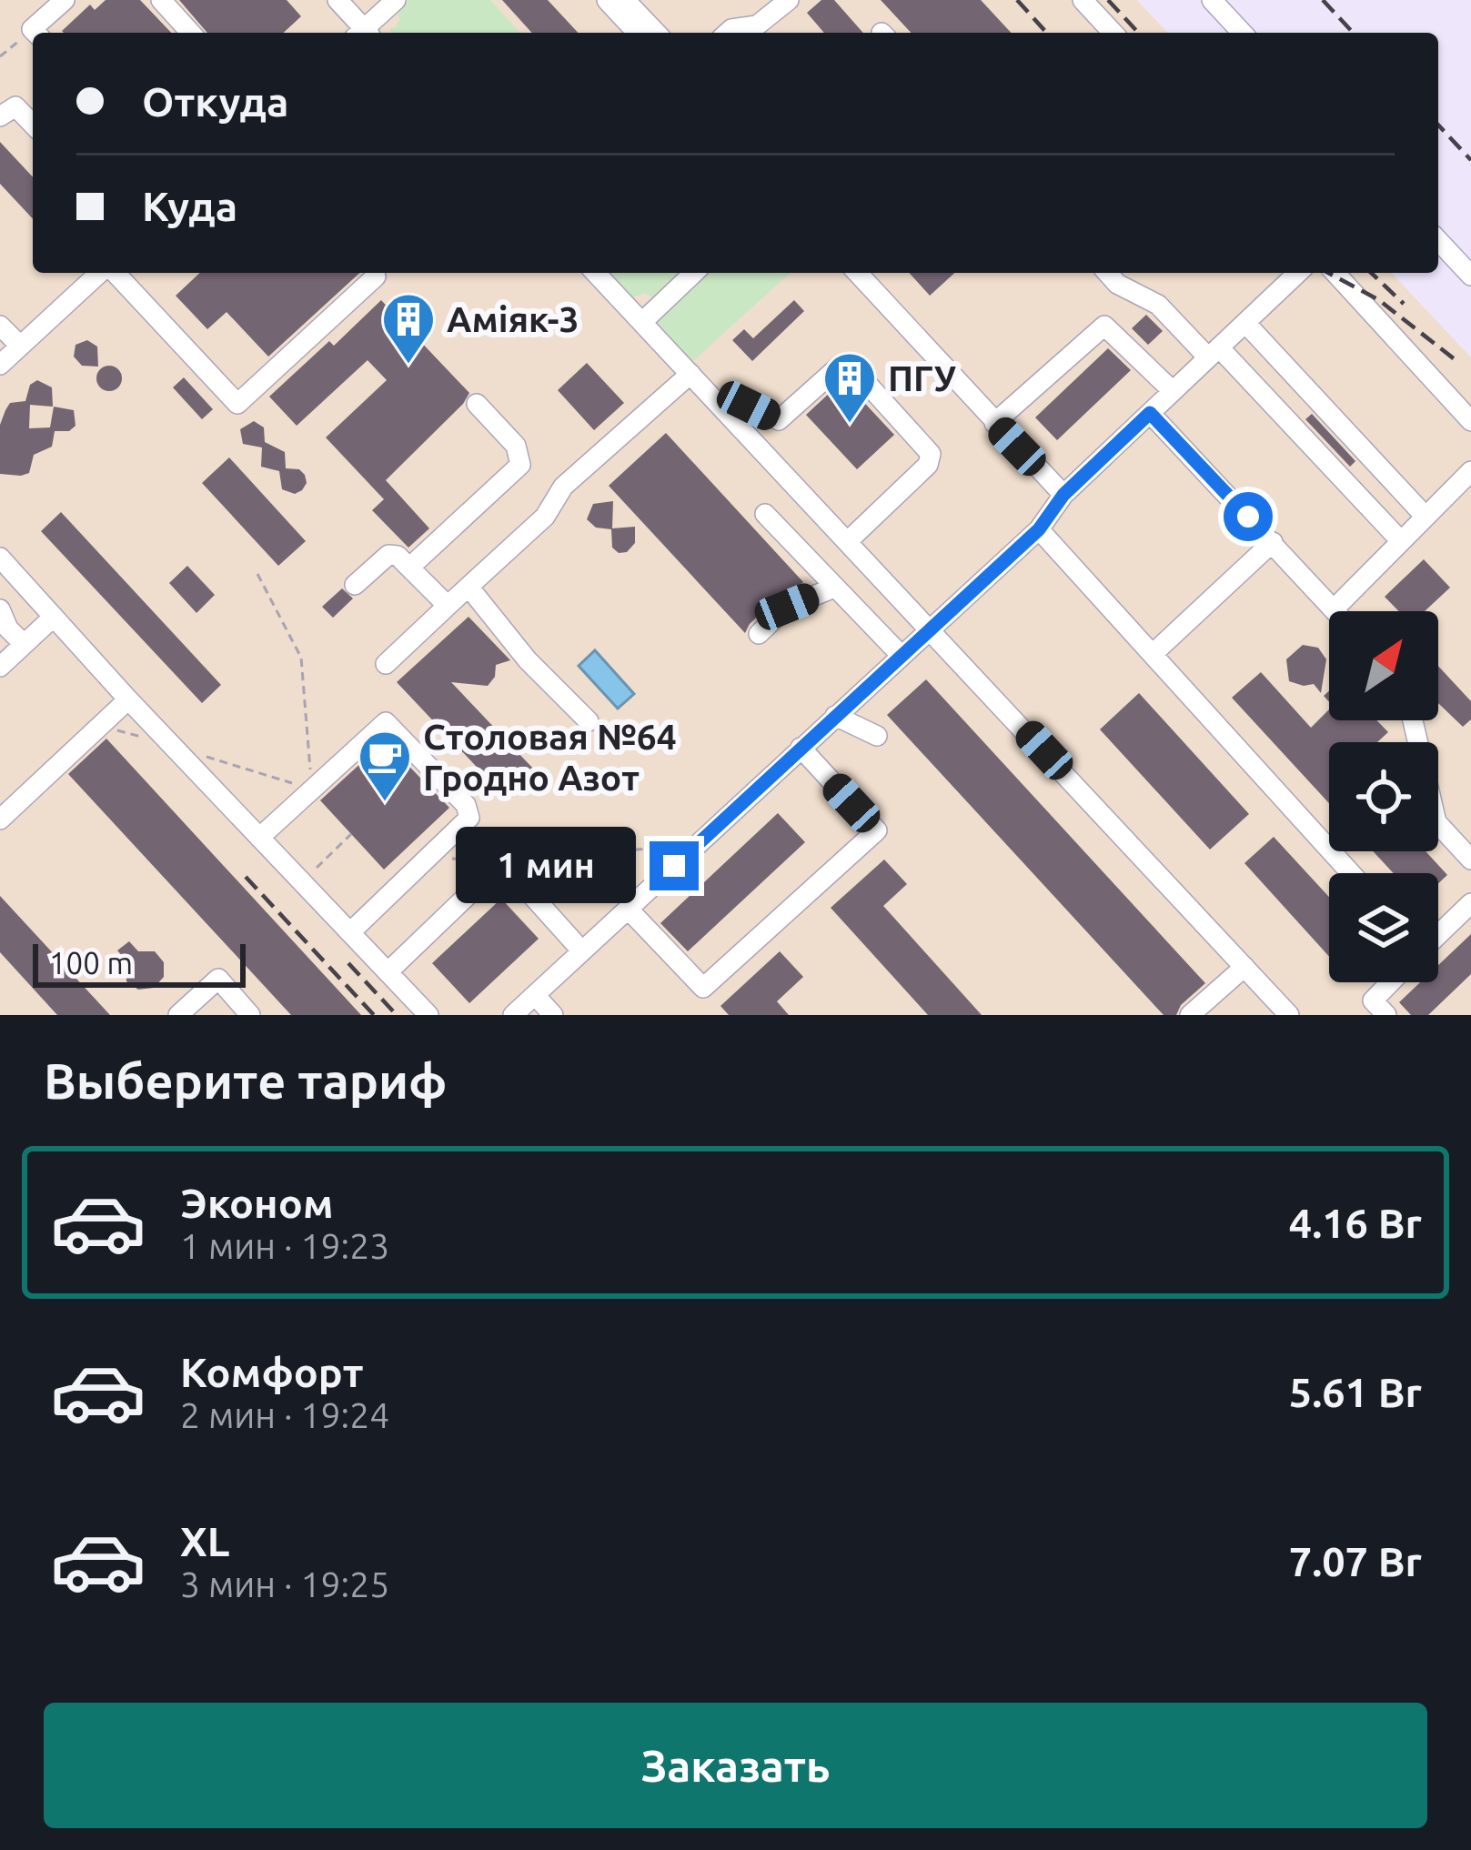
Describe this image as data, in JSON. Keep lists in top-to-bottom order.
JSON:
{
  "places": {
    "building": ["Аміяк-3", "ПГУ"],
    "cafe": ["Столовая №64 Гродно Азот"]
  },
  "scale_bar": "100 m",
  "north": "top right",
  "page": {
    "banner": ["Откуда", "Куда"],
    "bubble": "1 мин",
    "scale": "100 m",
    "heading": "Выберите тариф",
    "list": [
      {
        "name": "Эконом",
        "note": "1 мин · 19:23",
        "value": "4.16 Br"
      },
      {
        "name": "Комфорт",
        "note": "2 мин · 19:24",
        "value": "5.61 Br"
      },
      {
        "name": "XL",
        "note": "3 мин · 19:25",
        "value": "7.07 Br"
      }
    ],
    "buttons": "Заказать"
  }
}
